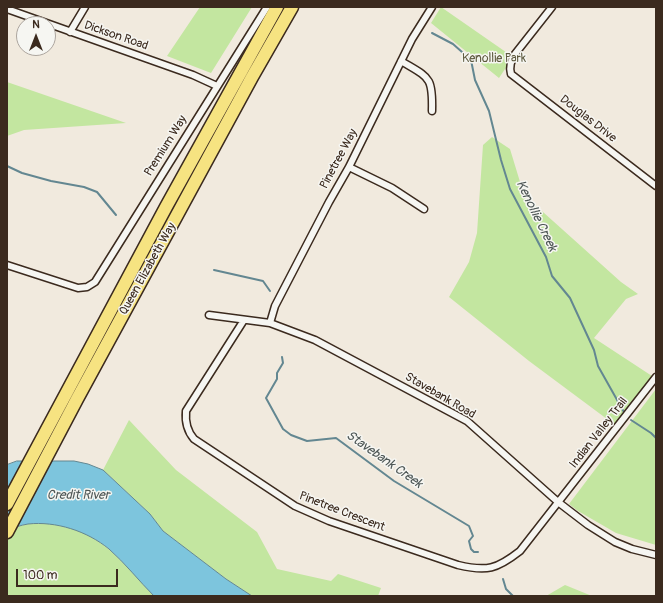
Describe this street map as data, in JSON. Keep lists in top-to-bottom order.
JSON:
{
  "streets": {
    "highway": ["Queen Elizabeth Way"],
    "street": [
      "Dickson Road",
      "Douglas Drive",
      "Premium Way",
      "Pinetree Way",
      "Stavebank Road",
      "Indian Valley Trail",
      "Pinetree Crescent"
    ]
  },
  "crossings": [
    ["Dickson Road", "Premium Way"],
    ["Pinetree Way", "Stavebank Road"],
    ["Stavebank Road", "Indian Valley Trail"],
    ["Stavebank Road", "Pinetree Crescent"],
    ["Indian Valley Trail", "Pinetree Crescent"]
  ],
  "water": ["Kenollie Creek", "Stavebank Creek", "Credit River"],
  "parks": ["Kenollie Park"],
  "scale_bar": "100 m",
  "north": "top"
}
